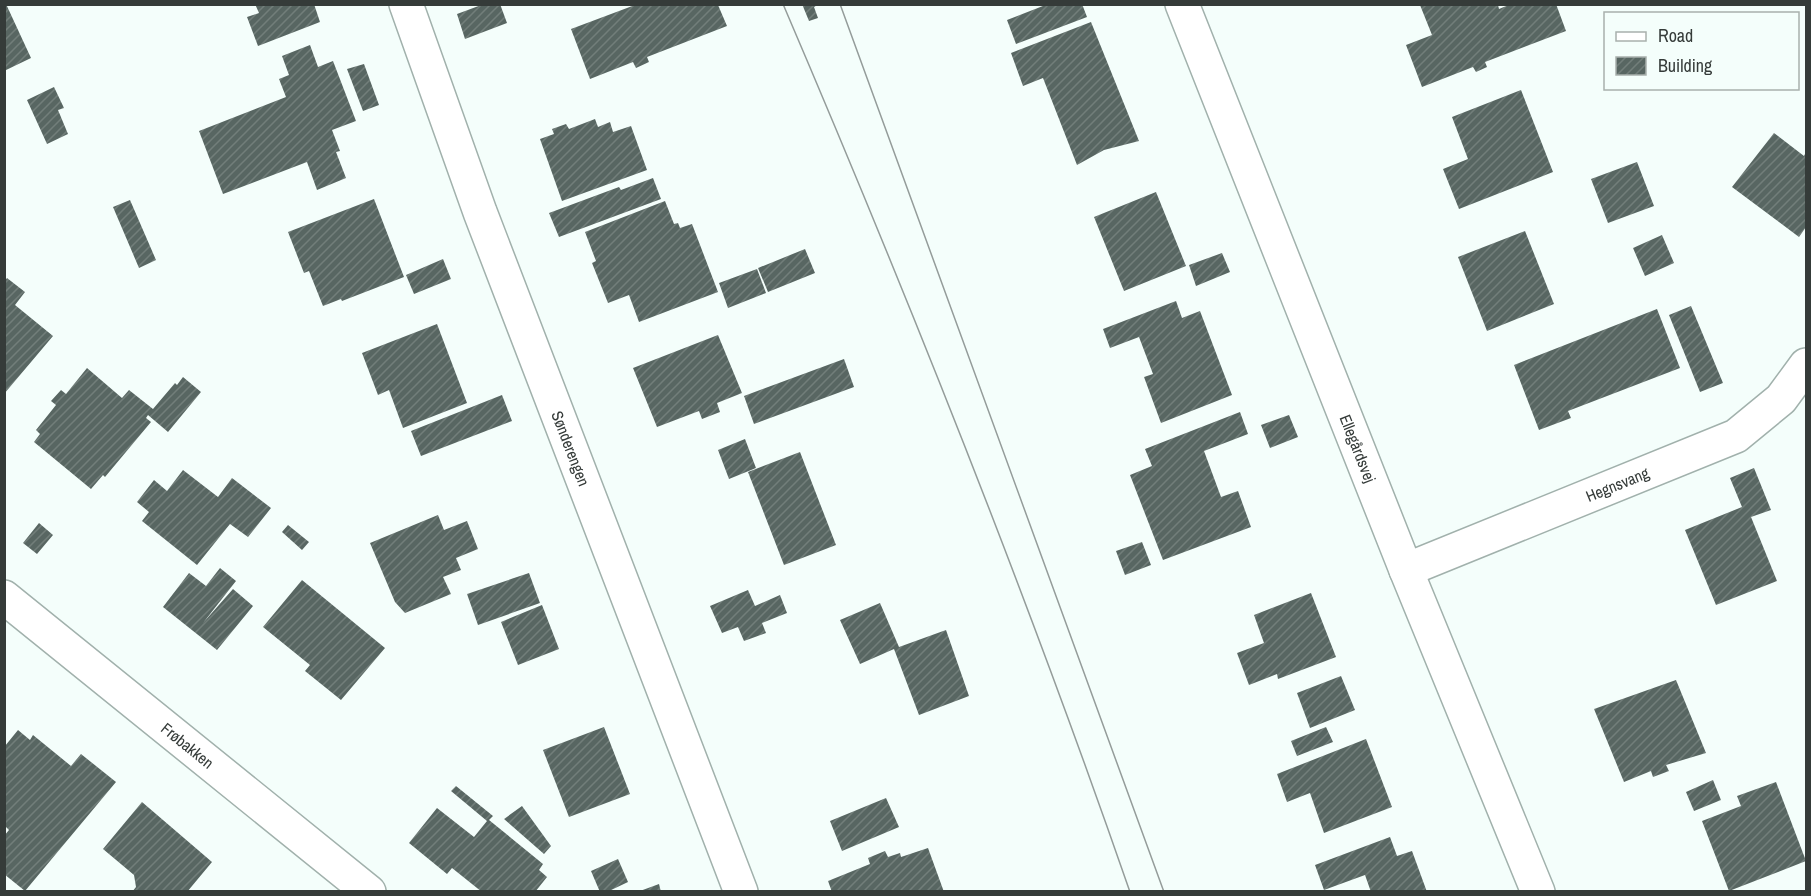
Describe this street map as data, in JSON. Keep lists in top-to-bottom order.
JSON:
{
  "streets": {
    "street": [
      "Sønderengen",
      "Ellegårdsvej",
      "Hegnsvang",
      "Frøbakken"
    ]
  },
  "crossings": [
    ["Ellegårdsvej", "Hegnsvang"]
  ],
  "legend": ["Road", "Building"]
}
